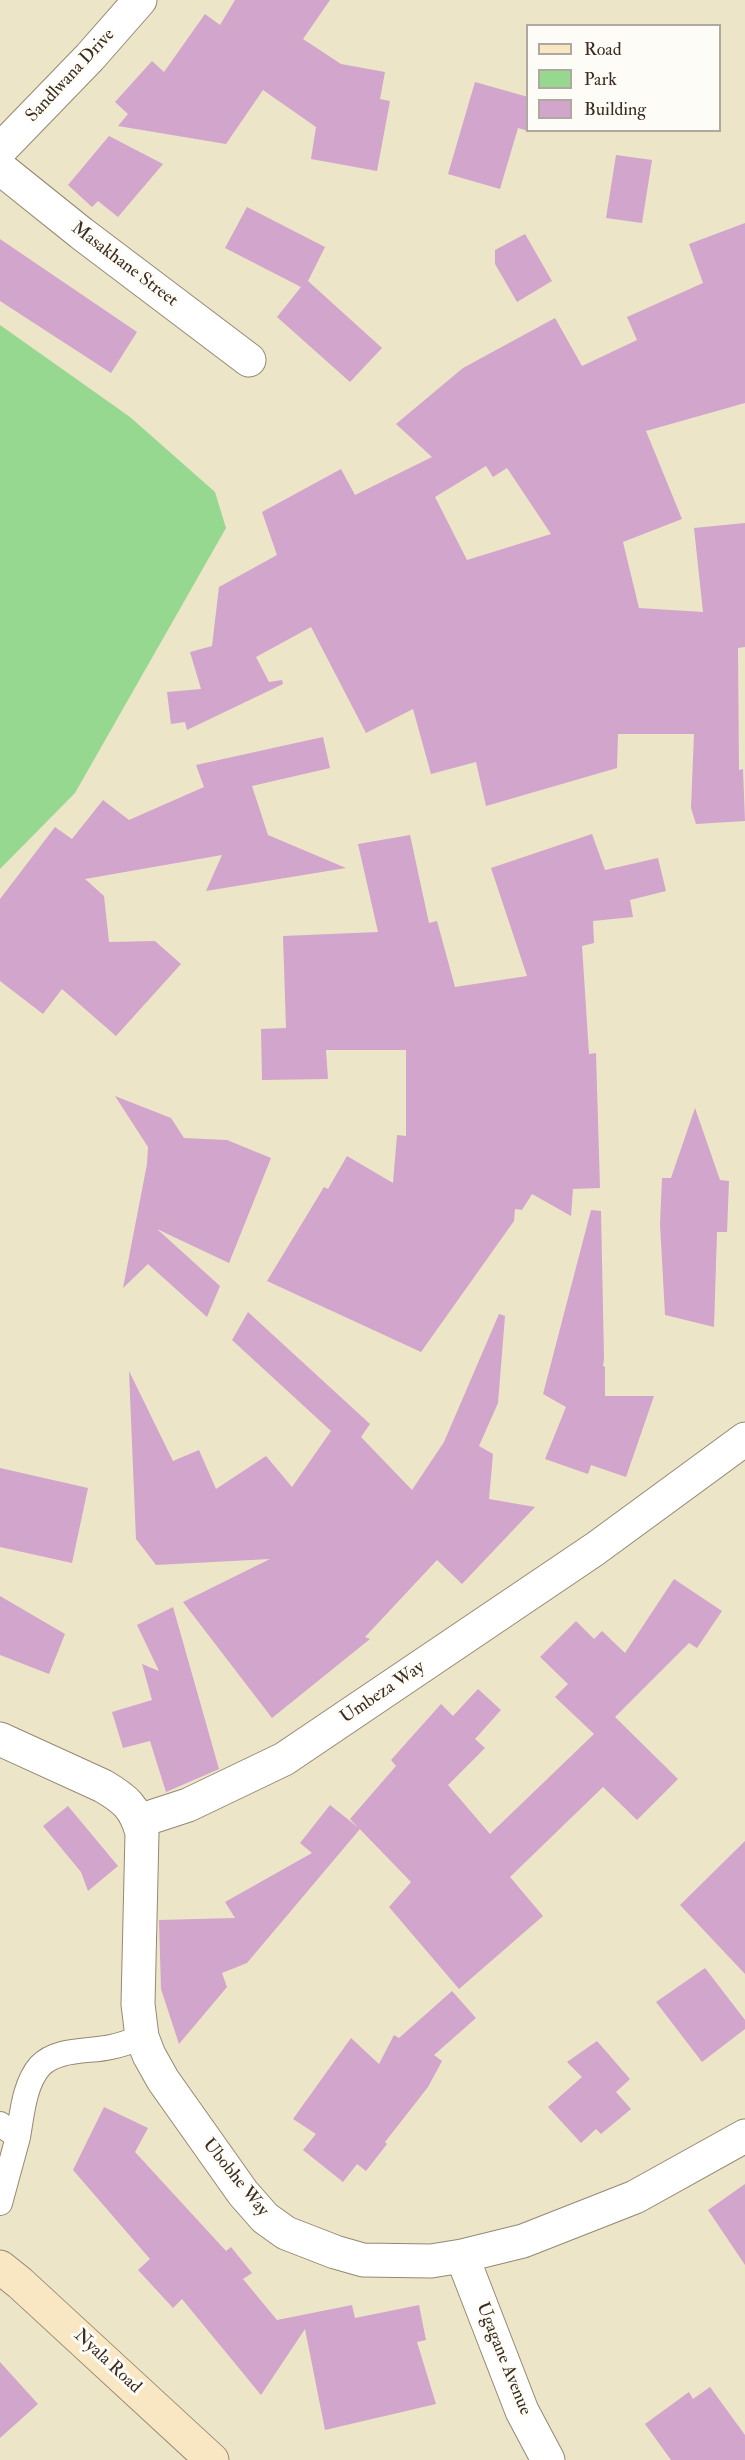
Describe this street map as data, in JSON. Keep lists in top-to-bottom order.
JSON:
{
  "streets": {
    "street": [
      "Sandlwana Drive",
      "Masakhane Street",
      "Umbeza Way",
      "Ubobhe Way",
      "Ugagane Avenue",
      "Nyala Road"
    ]
  },
  "crossings": [
    ["Umbeza Way", "Ubobhe Way"],
    ["Ubobhe Way", "Ugagane Avenue"]
  ],
  "legend": ["Road", "Park", "Building"]
}
